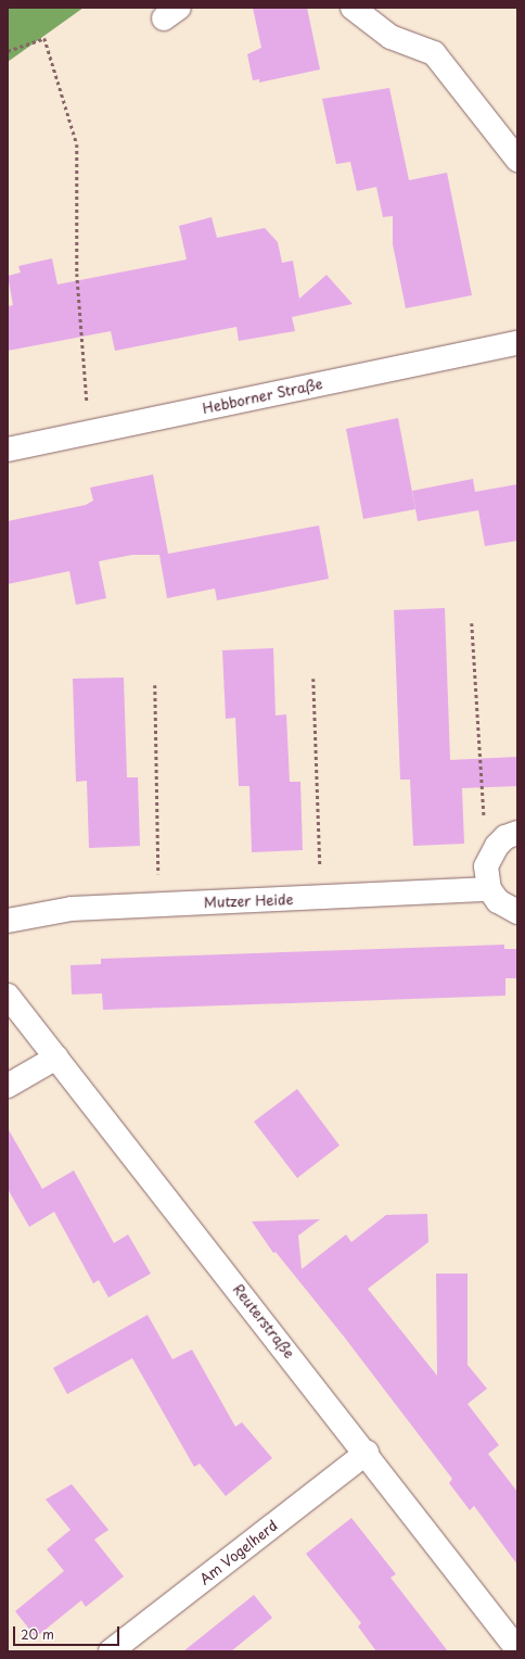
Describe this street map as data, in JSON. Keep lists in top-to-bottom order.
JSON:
{
  "streets": {
    "street": [
      "Hebborner Straße",
      "Mutzer Heide",
      "Reuterstraße",
      "Am Vogelherd"
    ]
  },
  "crossings": [
    ["Reuterstraße", "Am Vogelherd"]
  ],
  "scale_bar": "20 m"
}
